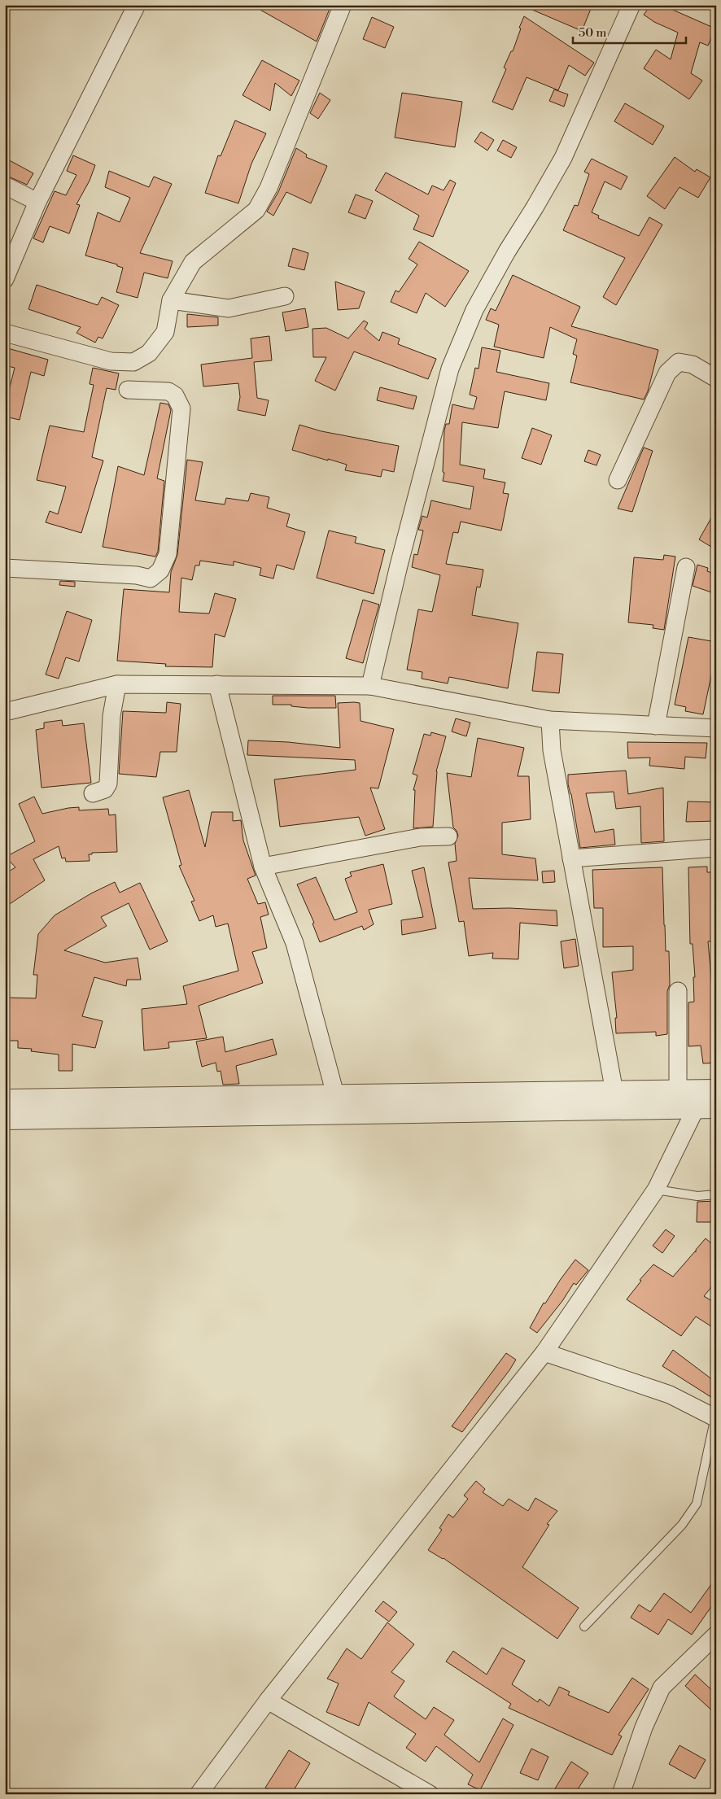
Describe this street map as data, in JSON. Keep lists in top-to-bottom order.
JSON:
{
  "scale_bar": "50 m"
}
